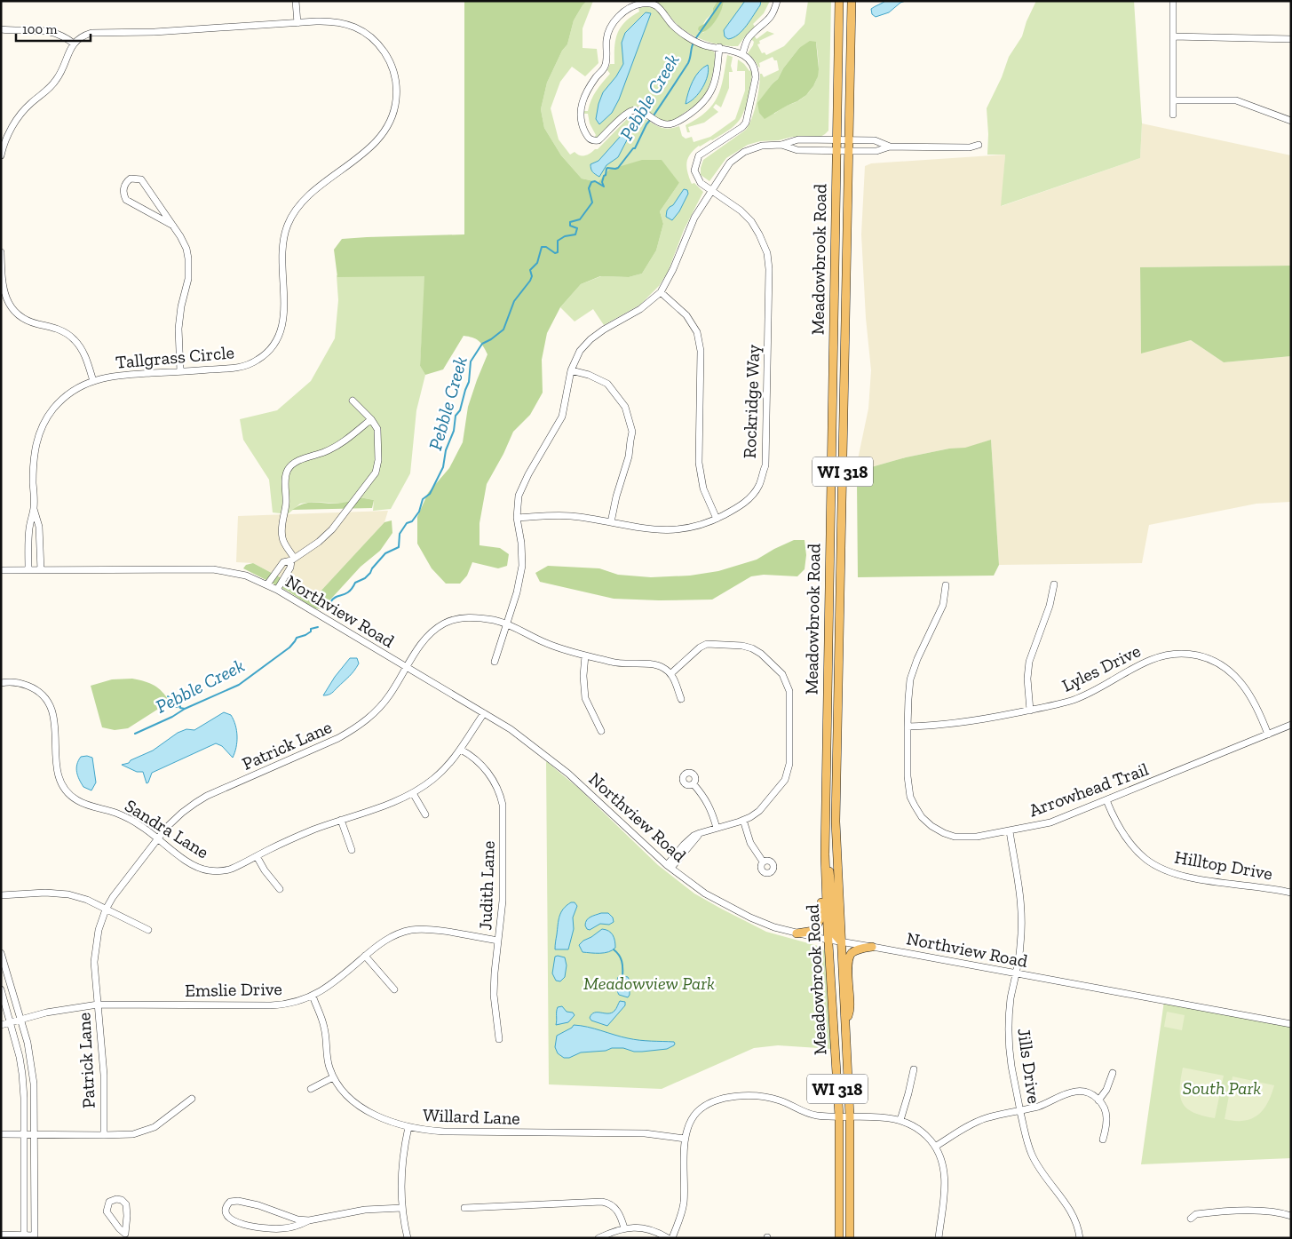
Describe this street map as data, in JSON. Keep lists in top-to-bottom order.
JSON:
{
  "streets": {
    "main road": ["Meadowbrook Road", "WI 318"],
    "street": [
      "Tallgrass Circle",
      "Rockridge Way",
      "Northview Road",
      "Lyles Drive",
      "Patrick Lane",
      "Arrowhead Trail",
      "Sandra Lane",
      "Hilltop Drive",
      "Judith Lane",
      "Emslie Drive",
      "Jills Drive",
      "Willard Lane"
    ]
  },
  "crossings": [
    ["Meadowbrook Road", "Northview Road"],
    ["Tallgrass Circle", "Northview Road"],
    ["Northview Road", "Patrick Lane"],
    ["Northview Road", "Sandra Lane"],
    ["Northview Road", "Jills Drive"],
    ["Lyles Drive", "Arrowhead Trail"],
    ["Patrick Lane", "Sandra Lane"],
    ["Patrick Lane", "Emslie Drive"],
    ["Arrowhead Trail", "Hilltop Drive"],
    ["Arrowhead Trail", "Jills Drive"],
    ["Sandra Lane", "Judith Lane"],
    ["Judith Lane", "Emslie Drive"],
    ["Emslie Drive", "Willard Lane"]
  ],
  "water": ["Pebble Creek"],
  "parks": ["Meadowview Park", "South Park"],
  "scale_bar": "100 m"
}
